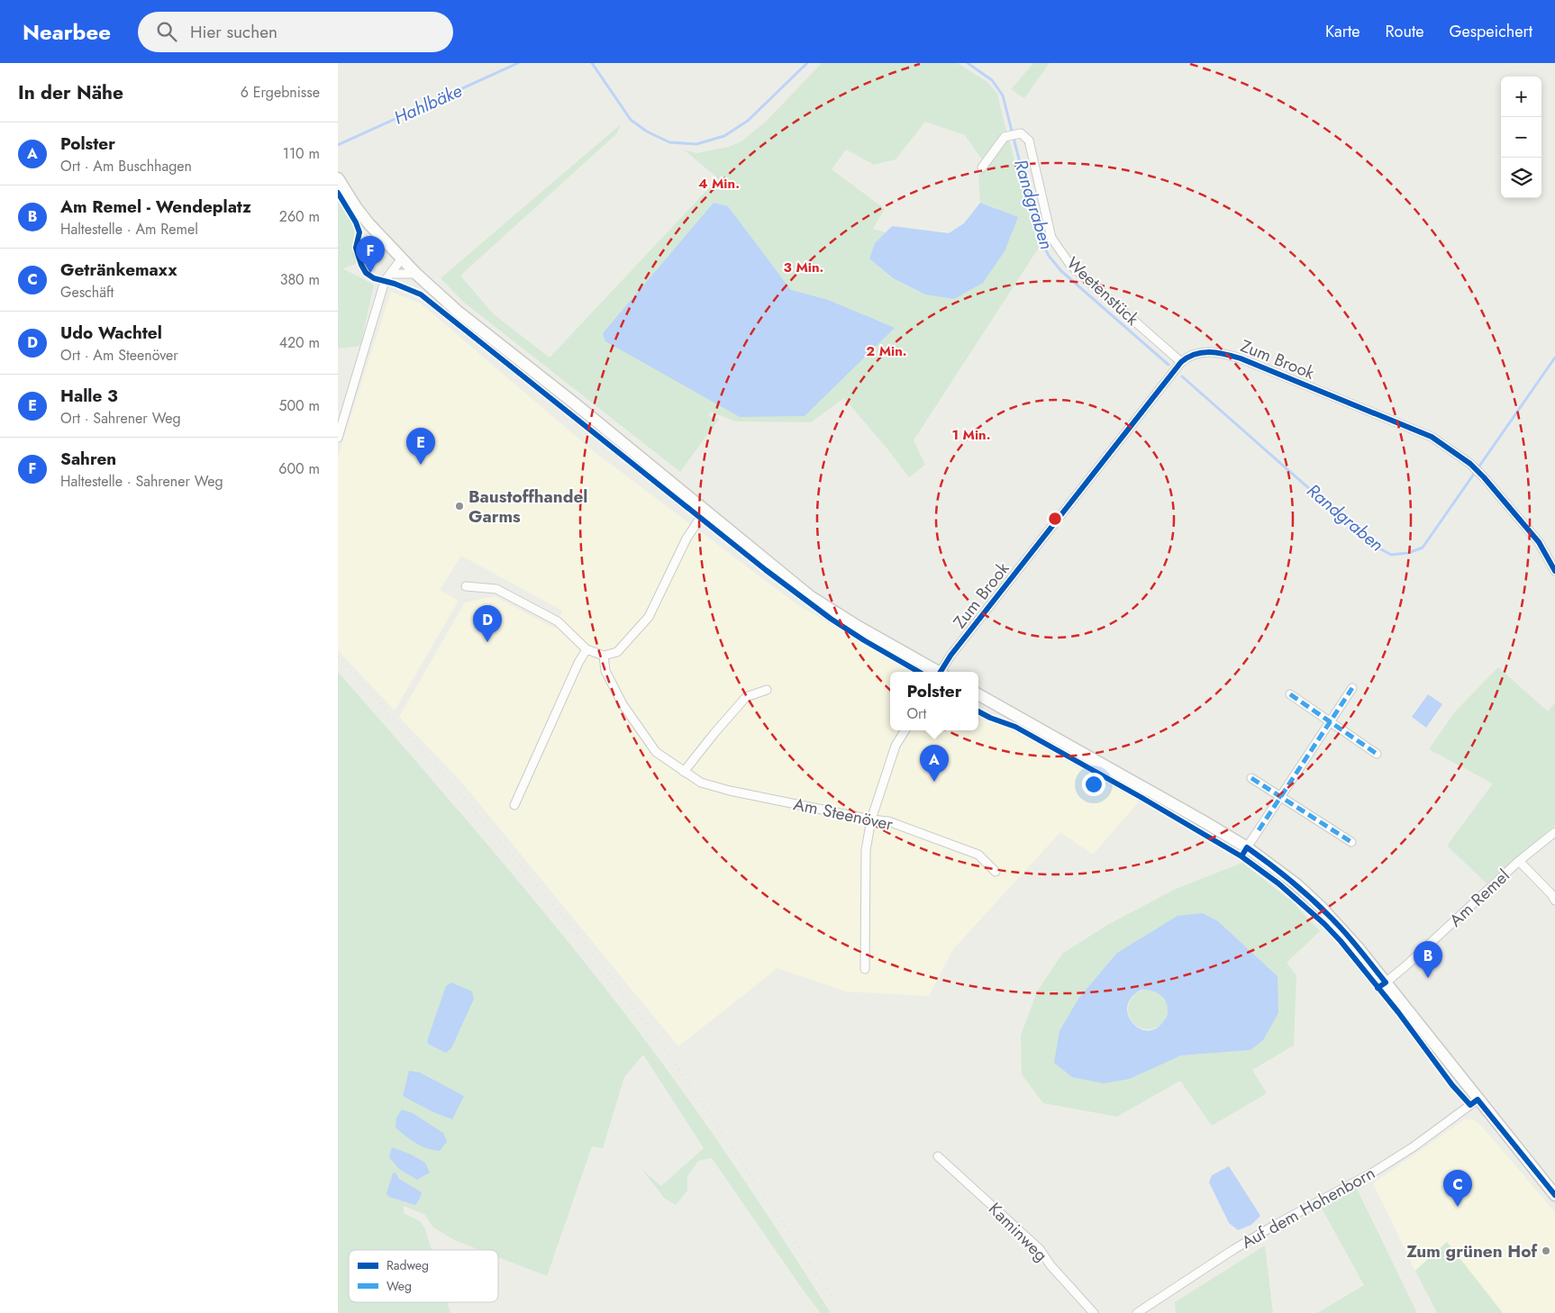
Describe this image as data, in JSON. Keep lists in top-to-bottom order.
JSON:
{
  "streets": {
    "street": [
      "Weetenstück",
      "Zum Brook",
      "Am Steenöver",
      "Am Remel",
      "Auf dem Hohenborn",
      "Kaminweg"
    ]
  },
  "crossings": [
    ["Weetenstück", "Zum Brook"]
  ],
  "water": ["Hahlbäke", "Randgraben"],
  "places": ["Baustoffhandel Garms", "Zum grünen Hof"],
  "legend": ["Radweg", "Weg"],
  "page": {
    "header": "Nearbee",
    "search": "Hier suchen",
    "nav": ["Karte", "Route", "Gespeichert"],
    "heading": ["In der Nähe", "6 Ergebnisse"],
    "map_buttons": ["+", "−"],
    "list": [
      {
        "mark": "A",
        "name": "Polster",
        "note": "Ort · Am Buschhagen",
        "value": "110 m"
      },
      {
        "mark": "B",
        "name": "Am Remel - Wendeplatz",
        "note": "Haltestelle · Am Remel",
        "value": "260 m"
      },
      {
        "mark": "C",
        "name": "Getränkemaxx",
        "note": "Geschäft",
        "value": "380 m"
      },
      {
        "mark": "D",
        "name": "Udo Wachtel",
        "note": "Ort · Am Steenöver",
        "value": "420 m"
      },
      {
        "mark": "E",
        "name": "Halle 3",
        "note": "Ort · Sahrener Weg",
        "value": "500 m"
      },
      {
        "mark": "F",
        "name": "Sahren",
        "note": "Haltestelle · Sahrener Weg",
        "value": "600 m"
      }
    ],
    "pins": [
      "F",
      "E",
      "D",
      "A",
      "B",
      "C"
    ],
    "popup": ["Polster", "Ort"]
  },
  "rings": [
    "4 Min.",
    "3 Min.",
    "2 Min.",
    "1 Min."
  ]
}
